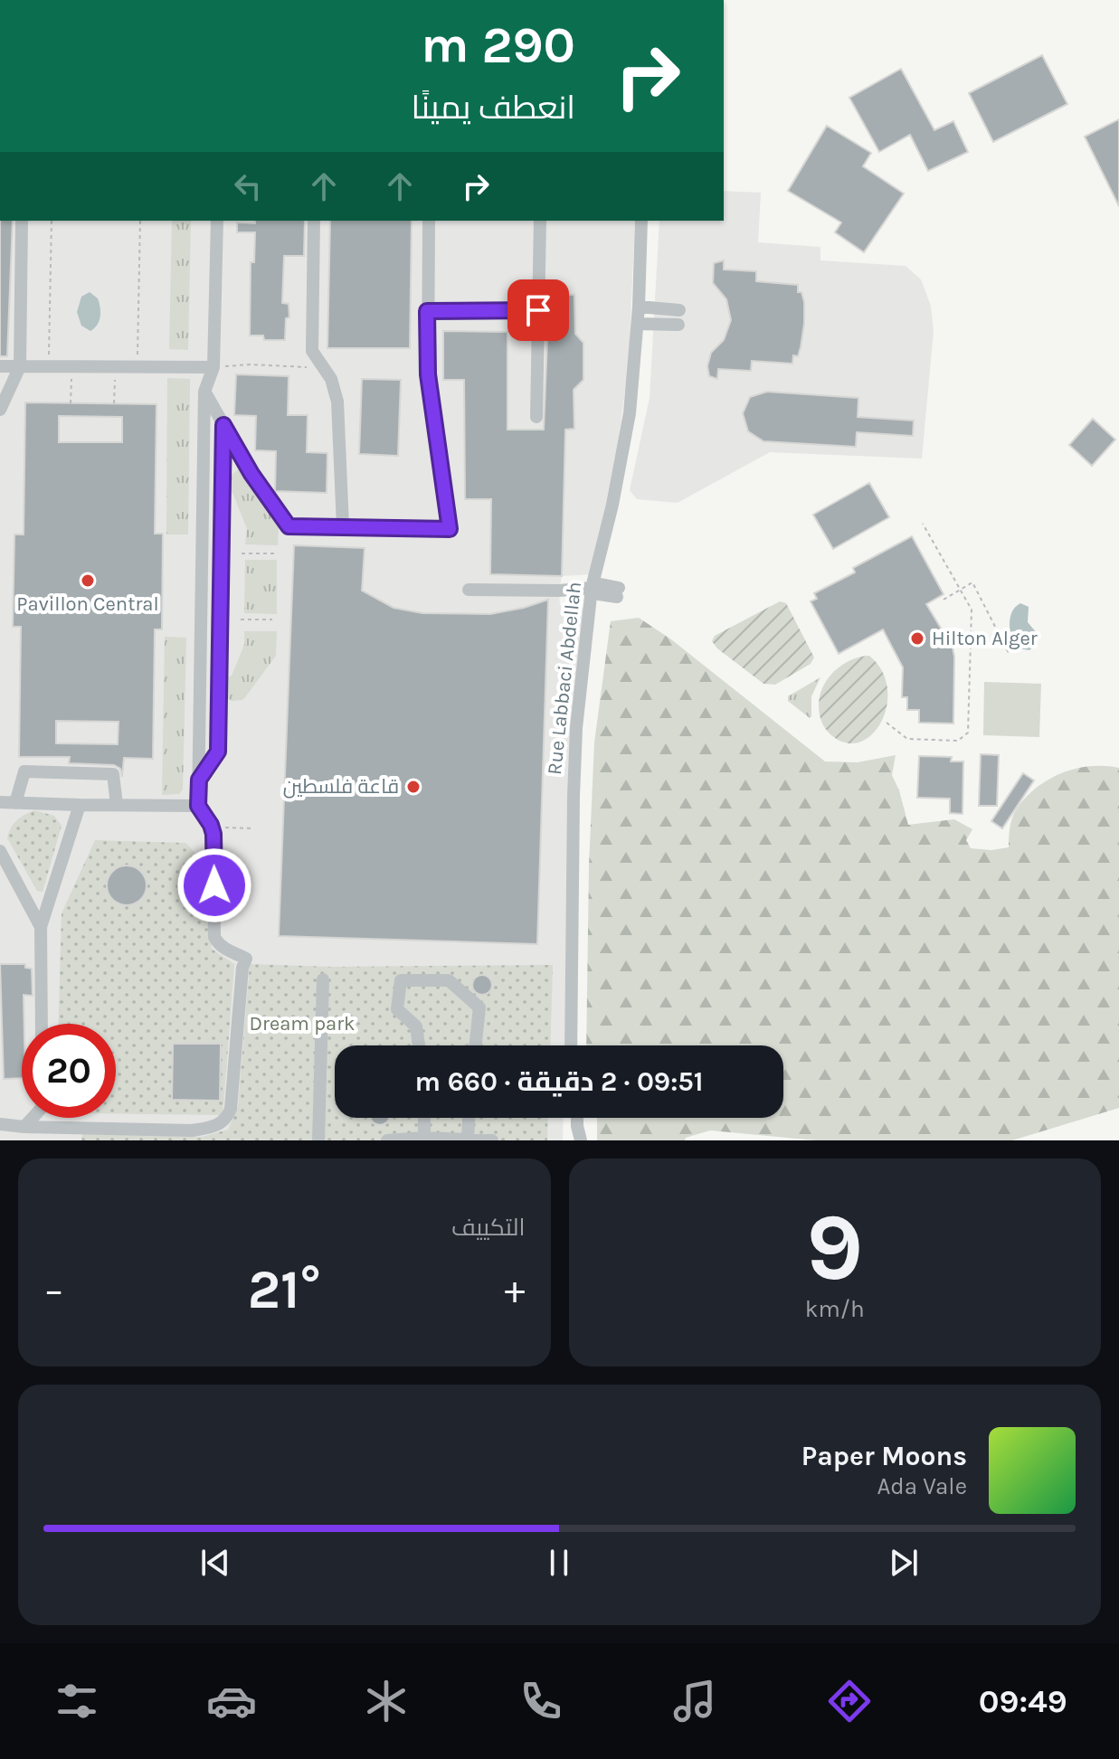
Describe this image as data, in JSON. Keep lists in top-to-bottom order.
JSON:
{
  "streets": {
    "street": ["Rue Labbaci Abdellah"]
  },
  "parks": ["Dream park"],
  "places": ["Pavillon Central", "Hilton Alger", "قاعة فلسطين"],
  "page": {
    "turn": ["290 m", "انعطف يمينًا"],
    "limit": "20",
    "trip": "09:51 · 2 دقيقة · 660 m",
    "tile": [
      ["9", "km/h"],
      "التكييف"
    ],
    "heat": ["−", "21°", "+"],
    "song": ["Paper Moons", "Ada Vale"],
    "tabs": "09:49"
  }
}
